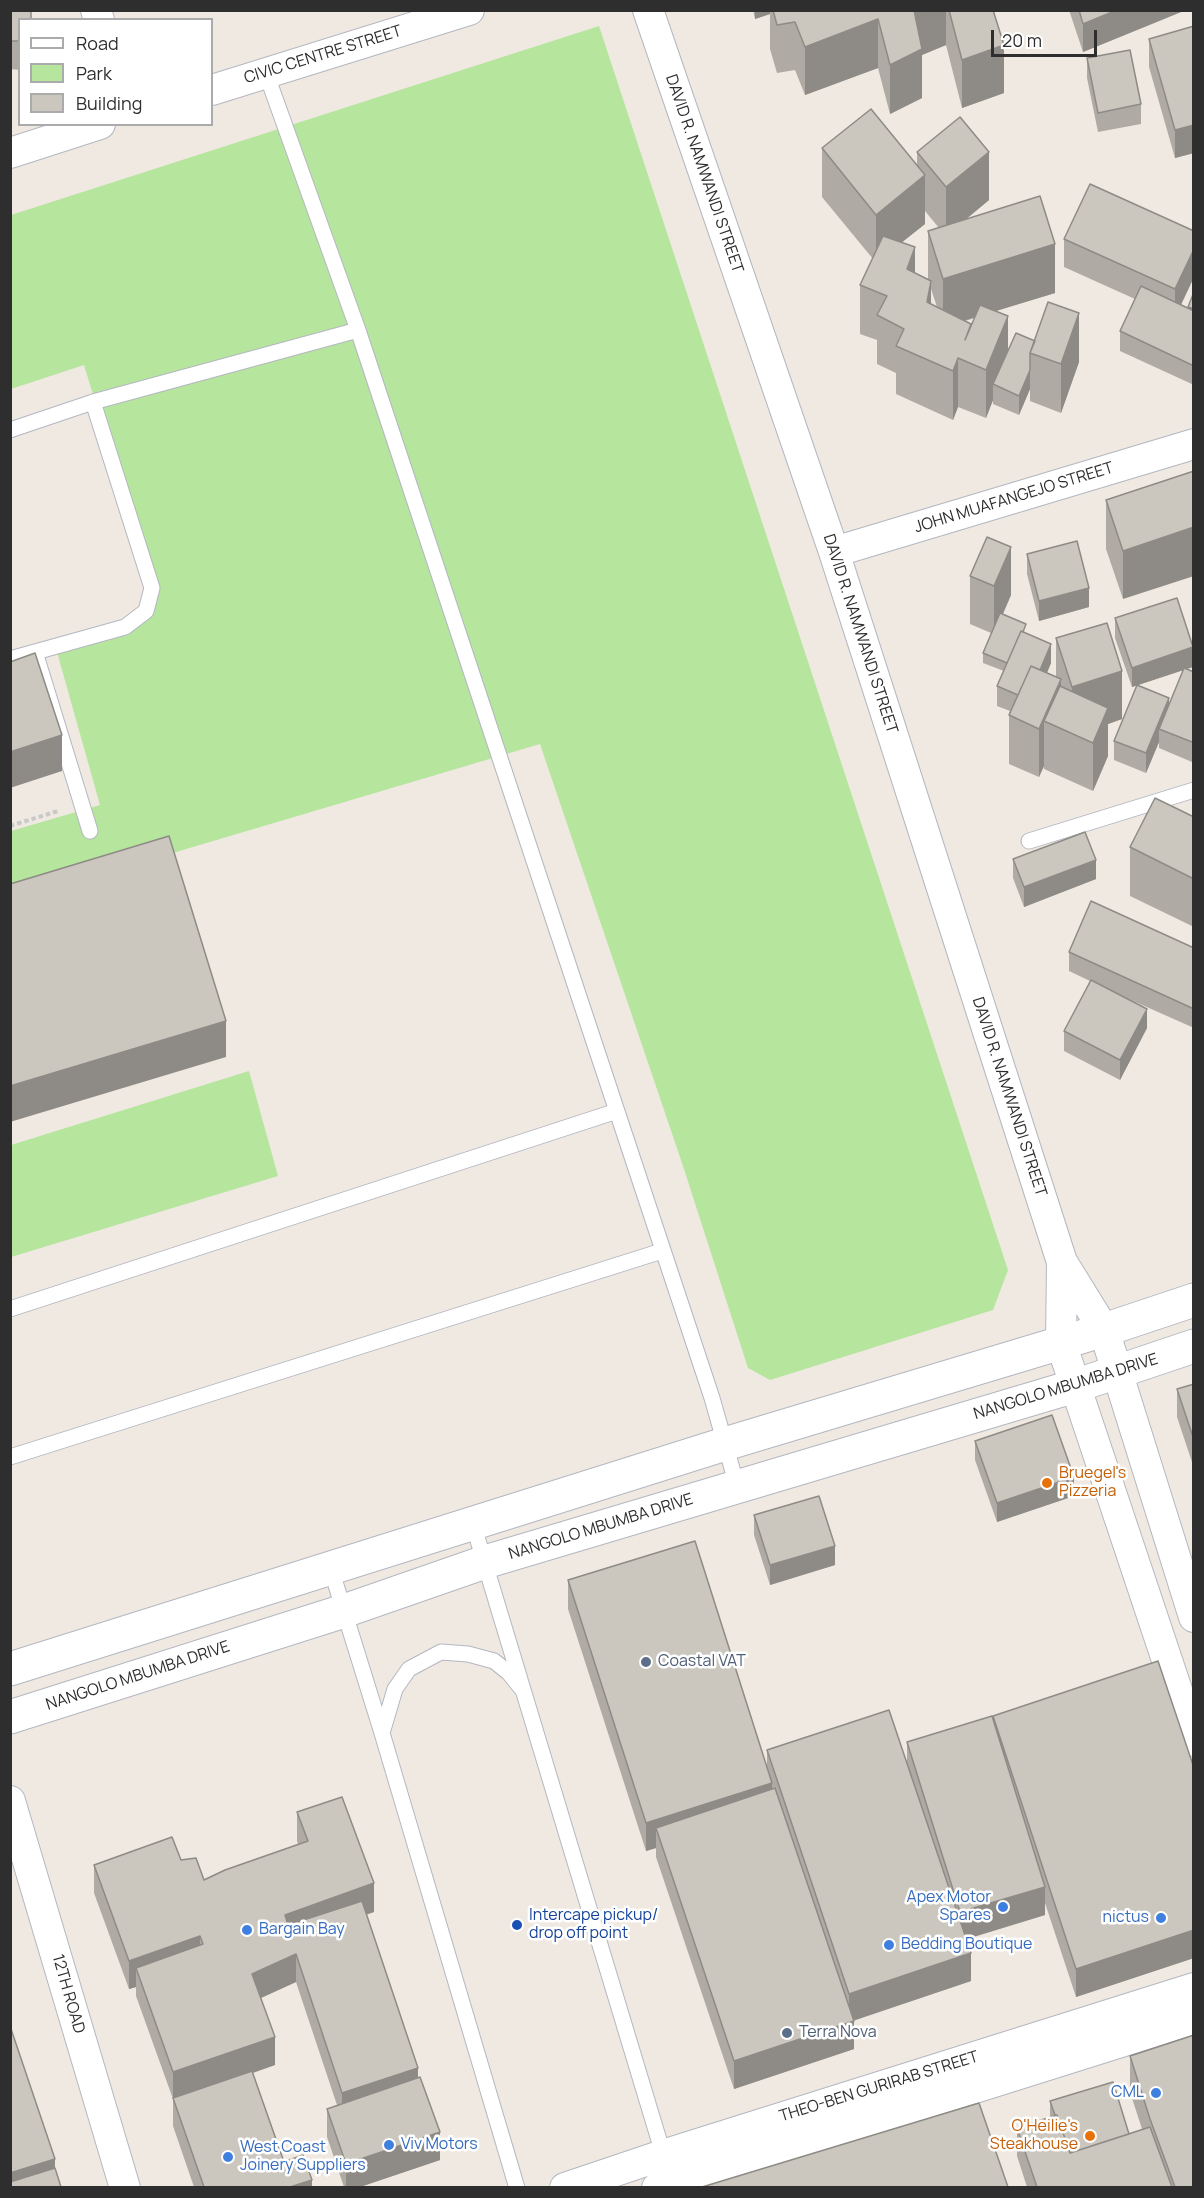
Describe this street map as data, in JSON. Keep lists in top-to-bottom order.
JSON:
{
  "streets": {
    "street": [
      "CIVIC CENTRE STREET",
      "DAVID R. NAMWANDI STREET",
      "JOHN MUAFANGEJO STREET",
      "NANGOLO MBUMBA DRIVE",
      "12TH ROAD",
      "THEO-BEN GURIRAB STREET"
    ]
  },
  "crossings": [
    ["DAVID R. NAMWANDI STREET", "JOHN MUAFANGEJO STREET"],
    ["DAVID R. NAMWANDI STREET", "NANGOLO MBUMBA DRIVE"]
  ],
  "places": [
    "Bruegel's Pizzeria",
    "Coastal VAT",
    "Apex Motor Spares",
    "nictus",
    "Intercape pickup/ drop off point",
    "Bargain Bay",
    "Bedding Boutique",
    "Terra Nova",
    "CML",
    "O'Heilie's Steakhouse",
    "Viv Motors",
    "West Coast Joinery Suppliers"
  ],
  "legend": ["Road", "Park", "Building"],
  "scale_bar": "20 m"
}
